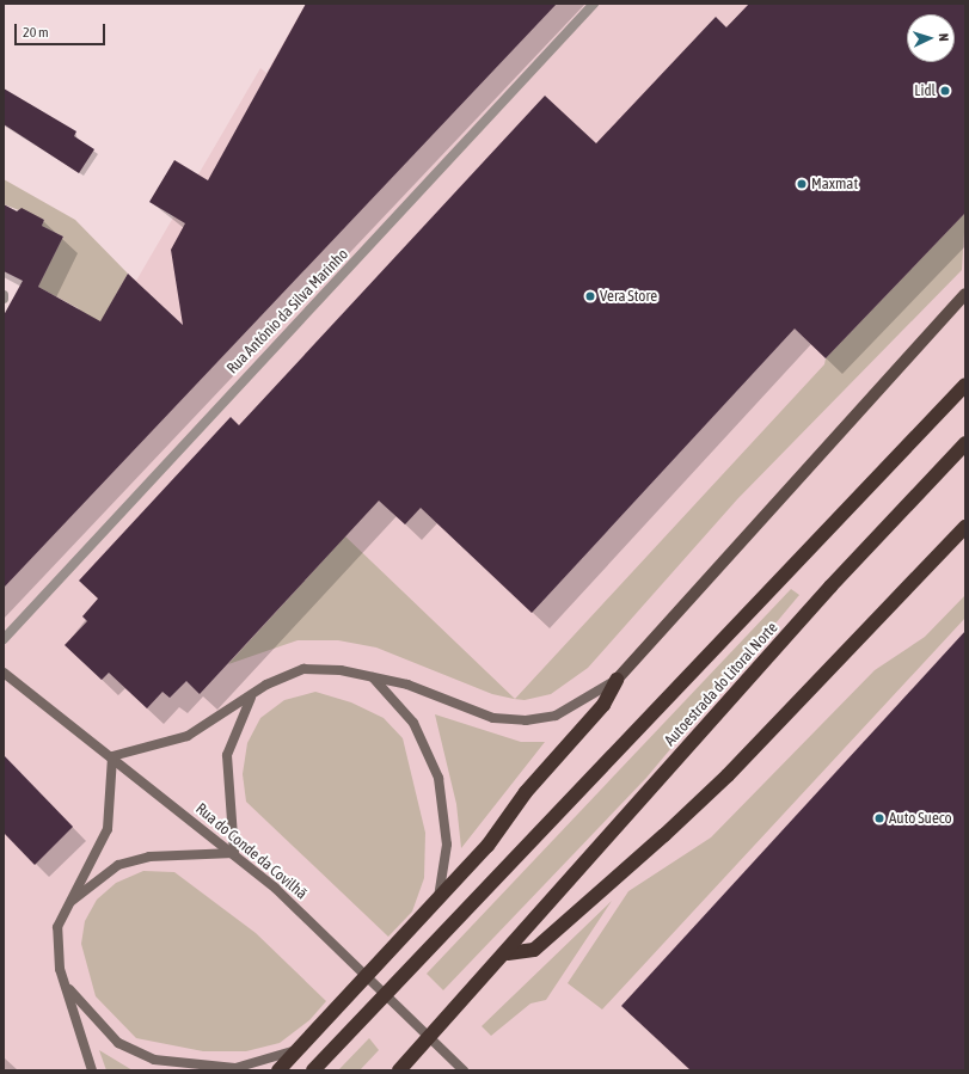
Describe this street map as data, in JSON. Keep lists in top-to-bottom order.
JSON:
{
  "streets": {
    "highway": ["Autoestrada do Litoral Norte"],
    "main road": ["Rua do Conde da Covilhã"],
    "street": ["Rua António da Silva Marinho"]
  },
  "places": [
    "Lidl",
    "Maxmat",
    "Vera Store",
    "Auto Sueco"
  ],
  "scale_bar": "20 m",
  "north": "right"
}
